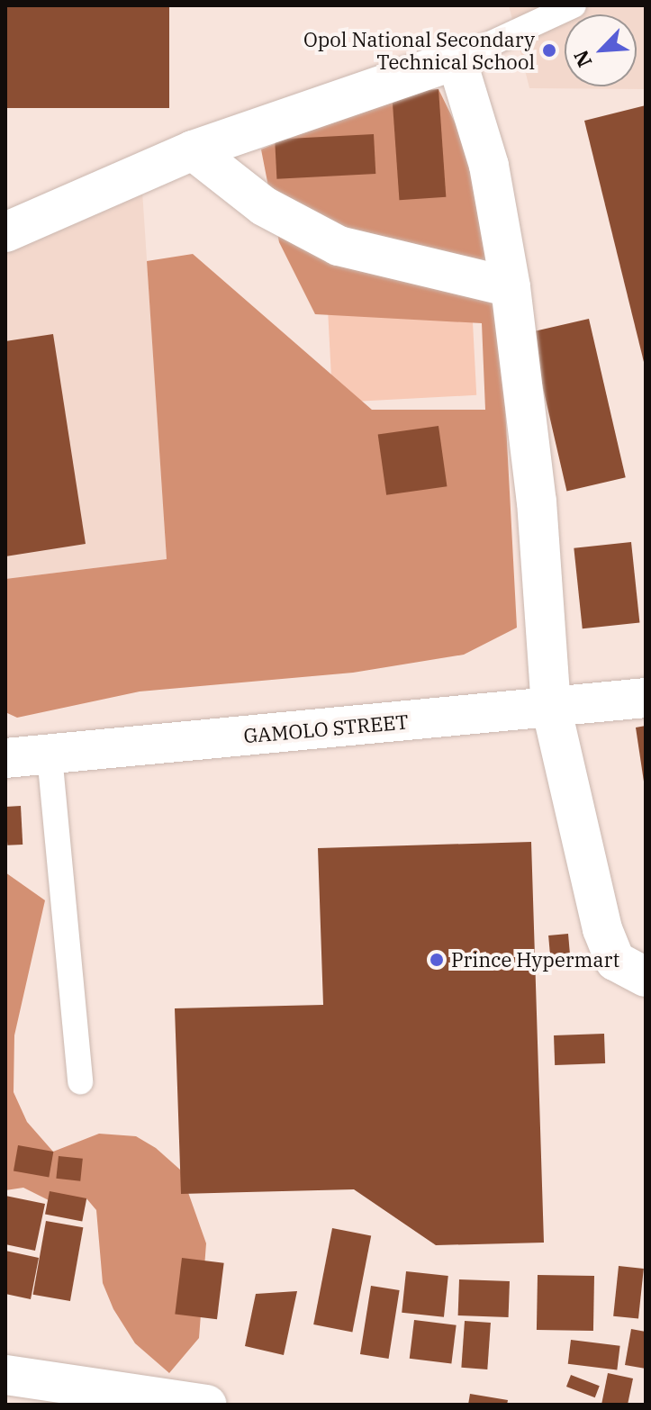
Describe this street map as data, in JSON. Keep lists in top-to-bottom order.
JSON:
{
  "streets": {
    "street": ["GAMOLO STREET"]
  },
  "places": ["Opol National Secondary Technical School", "Prince Hypermart"],
  "north": "bottom left"
}
